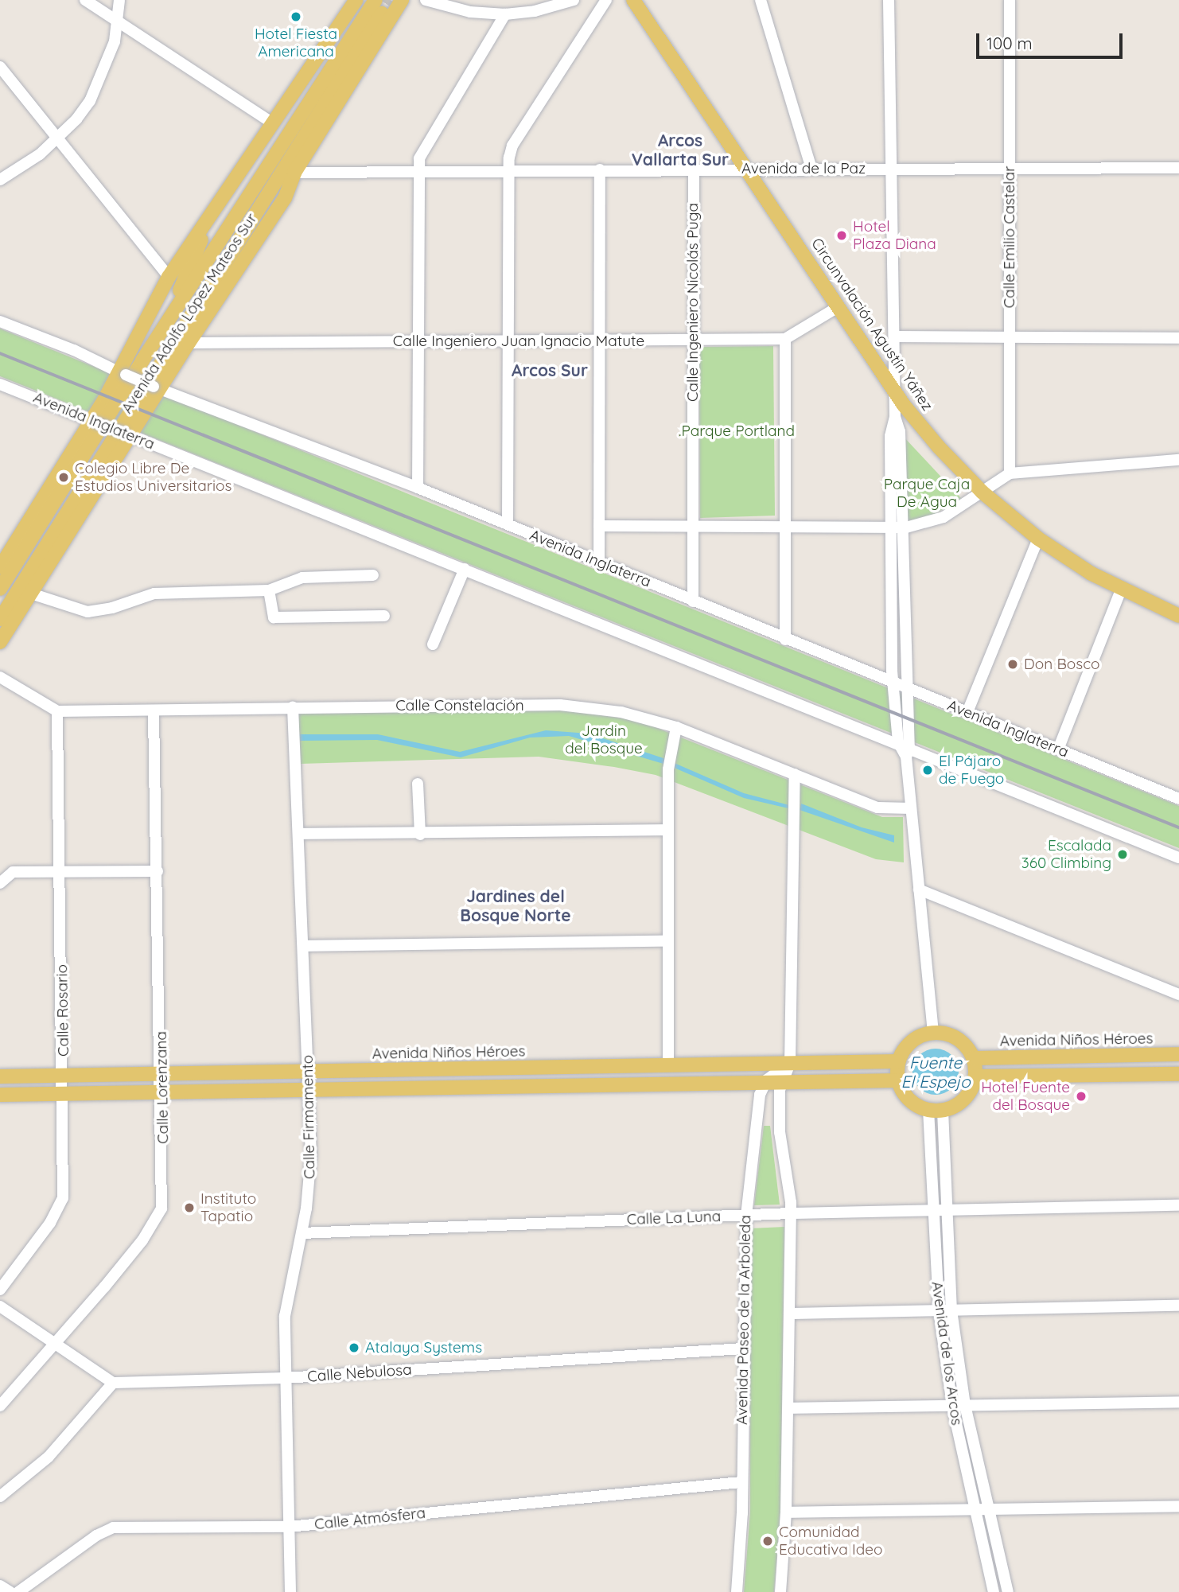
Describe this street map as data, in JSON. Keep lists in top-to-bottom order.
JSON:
{
  "streets": {
    "main road": ["Avenida Adolfo López Mateos Sur", "Circunvalación Agustín Yáñez", "Avenida Niños Héroes"],
    "street": [
      "Avenida de la Paz",
      "Calle Emilio Castelar",
      "Calle Ingeniero Nicolás Puga",
      "Calle Ingeniero Juan Ignacio Matute",
      "Avenida Inglaterra",
      "Calle Constelación",
      "Calle Rosario",
      "Calle Lorenzana",
      "Calle Firmamento",
      "Calle La Luna",
      "Avenida Paseo de la Arboleda",
      "Avenida de los Arcos",
      "Calle Nebulosa",
      "Calle Atmósfera"
    ]
  },
  "crossings": [
    ["Avenida de la Paz", "Calle Emilio Castelar"],
    ["Avenida de la Paz", "Calle Ingeniero Nicolás Puga"],
    ["Avenida de la Paz", "Avenida Adolfo López Mateos Sur"],
    ["Avenida de la Paz", "Circunvalación Agustín Yáñez"],
    ["Calle Ingeniero Nicolás Puga", "Calle Ingeniero Juan Ignacio Matute"],
    ["Calle Ingeniero Nicolás Puga", "Avenida Inglaterra"],
    ["Avenida Adolfo López Mateos Sur", "Calle Ingeniero Juan Ignacio Matute"],
    ["Avenida Adolfo López Mateos Sur", "Avenida Inglaterra"],
    ["Circunvalación Agustín Yáñez", "Calle Ingeniero Juan Ignacio Matute"],
    ["Calle Constelación", "Calle Rosario"],
    ["Calle Constelación", "Calle Lorenzana"],
    ["Calle Constelación", "Calle Firmamento"],
    ["Calle Constelación", "Avenida Paseo de la Arboleda"],
    ["Calle Rosario", "Avenida Niños Héroes"],
    ["Avenida Niños Héroes", "Calle Lorenzana"],
    ["Avenida Niños Héroes", "Calle Firmamento"],
    ["Avenida Niños Héroes", "Avenida Paseo de la Arboleda"],
    ["Avenida Niños Héroes", "Avenida de los Arcos"],
    ["Calle Firmamento", "Calle La Luna"],
    ["Calle Firmamento", "Calle Nebulosa"],
    ["Calle Firmamento", "Calle Atmósfera"],
    ["Calle La Luna", "Avenida Paseo de la Arboleda"],
    ["Calle La Luna", "Avenida de los Arcos"],
    ["Avenida Paseo de la Arboleda", "Calle Nebulosa"],
    ["Avenida Paseo de la Arboleda", "Calle Atmósfera"]
  ],
  "districts": ["Arcos Vallarta Sur", "Arcos Sur", "Jardines del Bosque Norte"],
  "water": ["Fuente El Espejo"],
  "parks": [".Parque Portland", "Parque Caja De Agua", "Jardin del Bosque"],
  "places": [
    "Hotel Fiesta Americana",
    "Hotel Plaza Diana",
    "Colegio Libre De Estudios Universitarios",
    "Don Bosco",
    "El Pájaro de Fuego",
    "Escalada 360 Climbing",
    "Hotel Fuente del Bosque",
    "Instituto Tapatio",
    "Atalaya Systems",
    "Comunidad Educativa Ideo"
  ],
  "scale_bar": "100 m"
}
